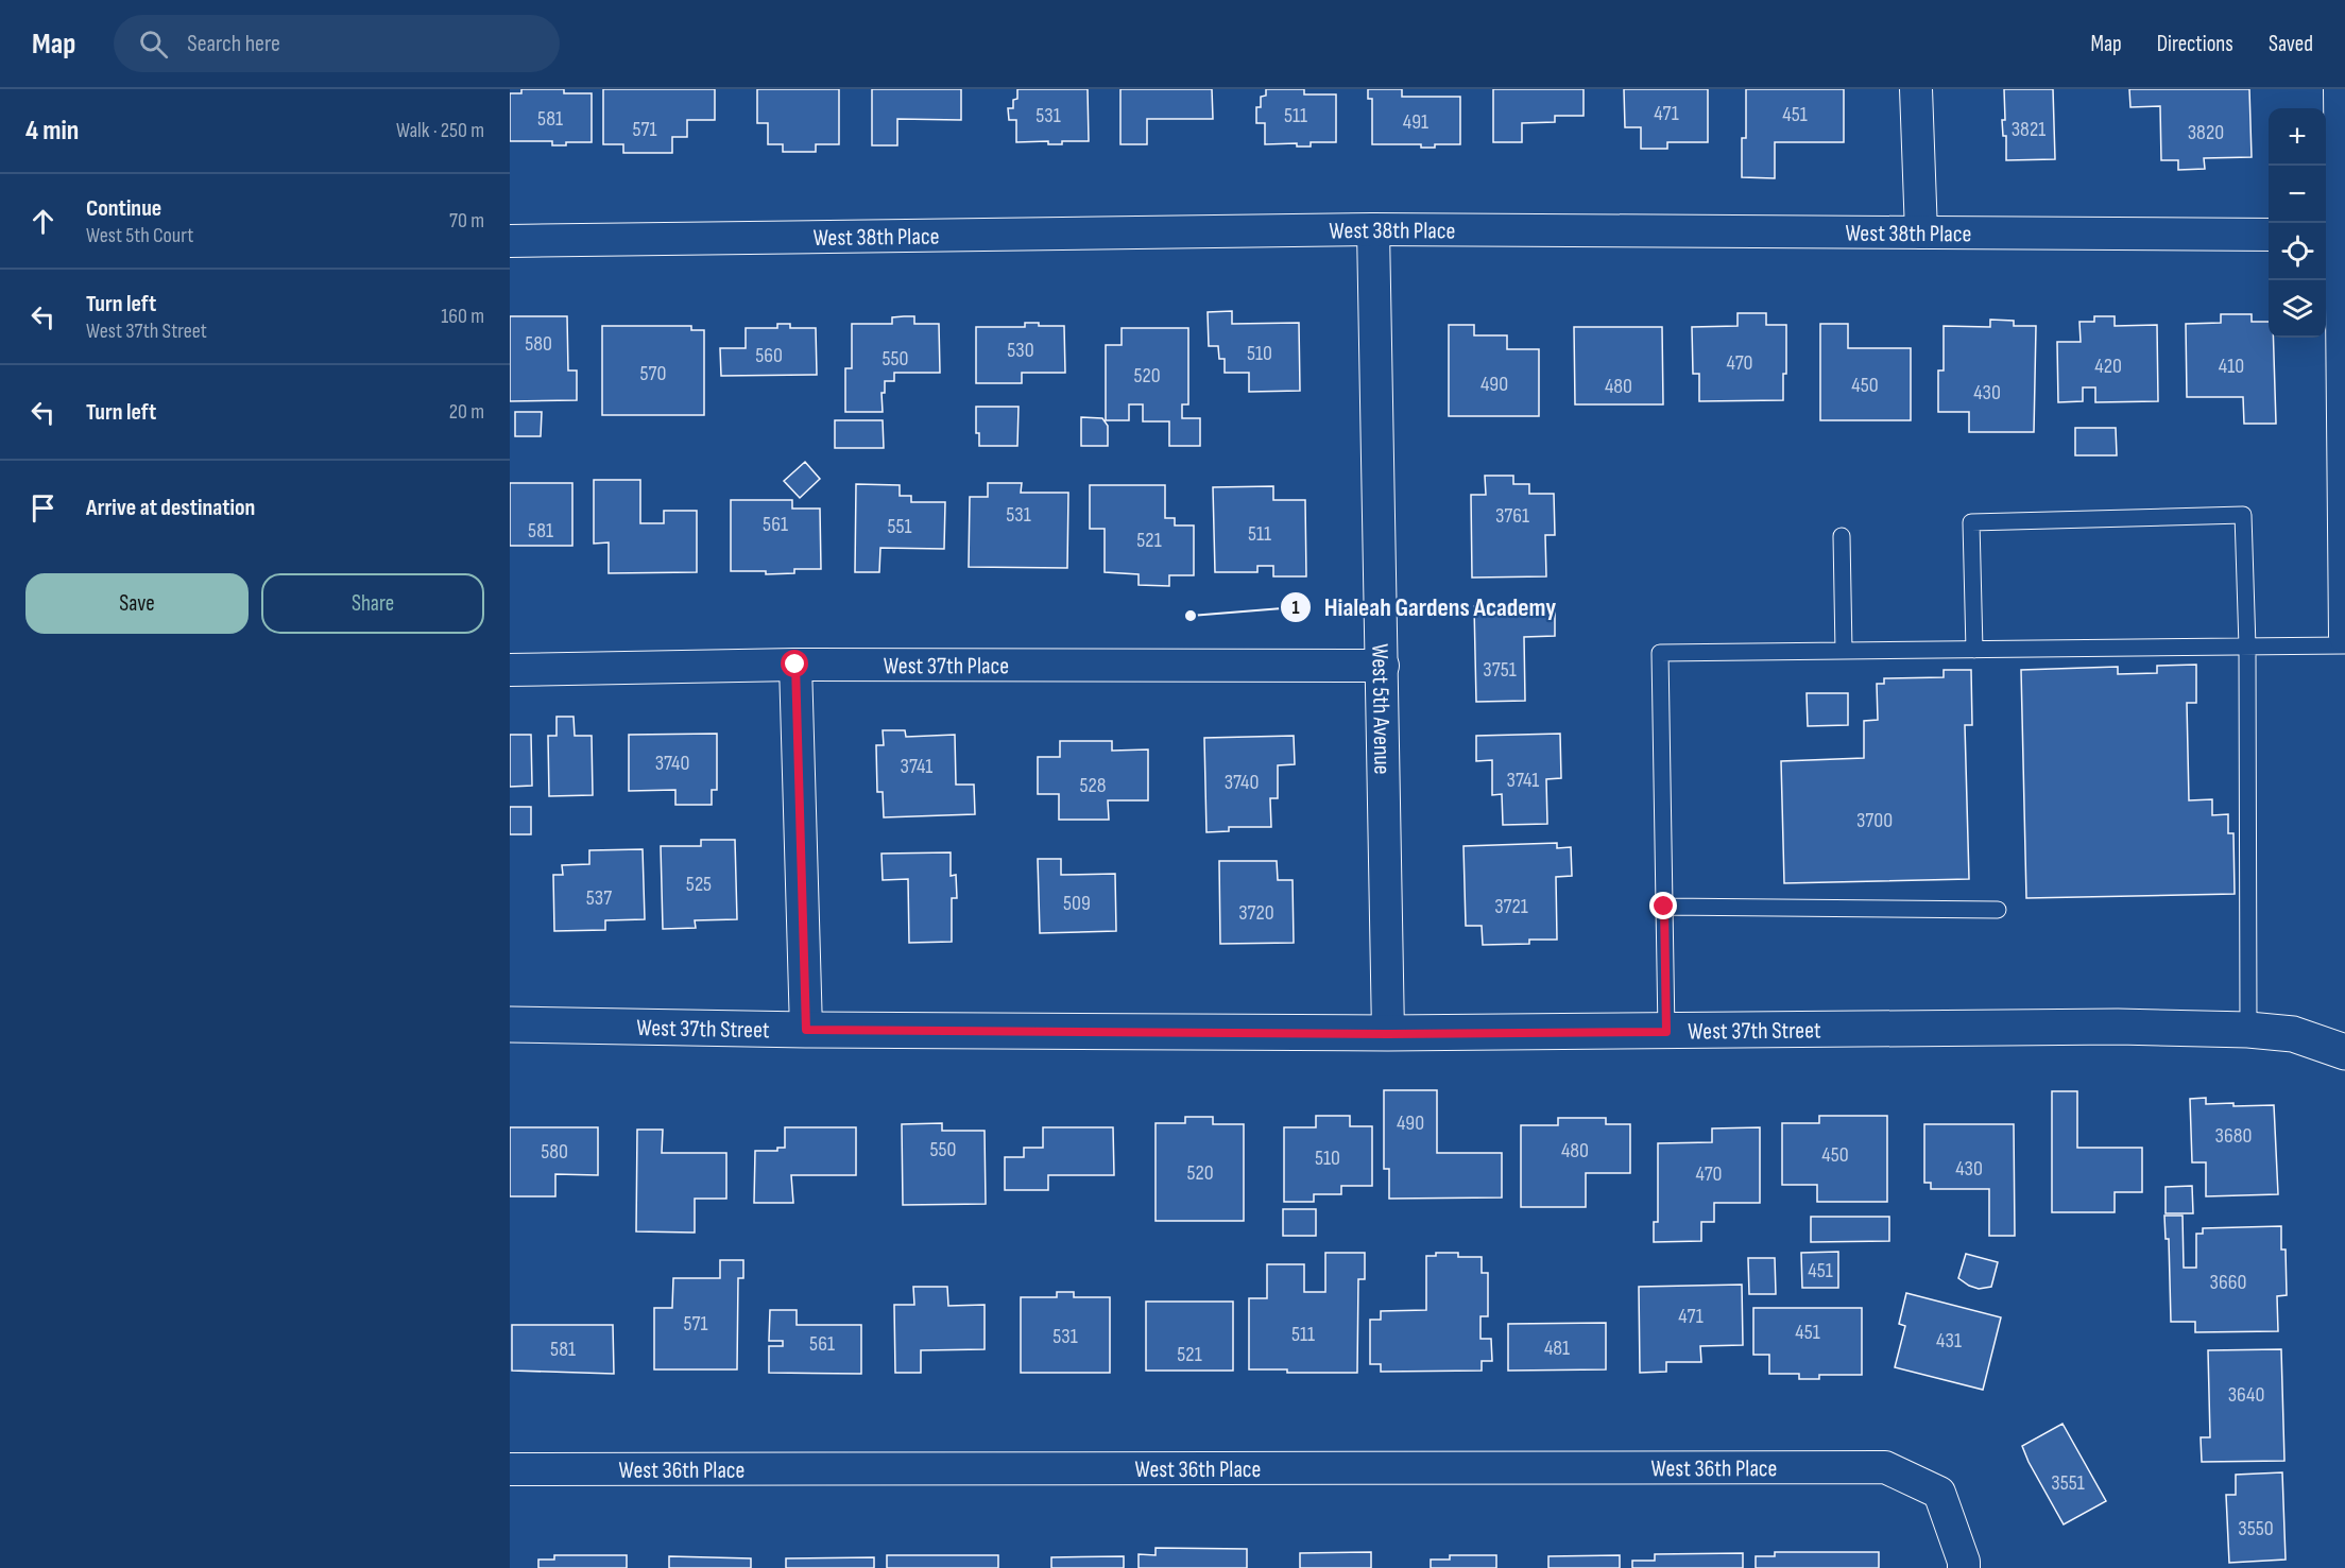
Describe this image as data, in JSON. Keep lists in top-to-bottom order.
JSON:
{
  "streets": {
    "street": [
      "West 38th Place",
      "West 37th Place",
      "West 5th Avenue",
      "West 37th Street",
      "West 36th Place"
    ]
  },
  "crossings": [
    ["West 38th Place", "West 5th Avenue"],
    ["West 37th Place", "West 5th Avenue"],
    ["West 5th Avenue", "West 37th Street"]
  ],
  "places": ["Hialeah Gardens Academy"],
  "house_numbers": [
    "471",
    "451",
    "531",
    "511",
    "581",
    "491",
    "571",
    "3821",
    "3820",
    "580",
    "530",
    "510",
    "560",
    "550",
    "470",
    "420",
    "410",
    "570",
    "520",
    "490",
    "450",
    "480",
    "430",
    "531",
    "3761",
    "561",
    "551",
    "581",
    "511",
    "521",
    "3751",
    "3740",
    "3741",
    "3741",
    "3740",
    "528",
    "3700",
    "525",
    "537",
    "509",
    "3721",
    "3720",
    "490",
    "3680",
    "550",
    "480",
    "580",
    "450",
    "510",
    "430",
    "520",
    "470",
    "451",
    "3660",
    "471",
    "571",
    "451",
    "511",
    "531",
    "431",
    "561",
    "481",
    "581",
    "521",
    "3640",
    "3551",
    "3550"
  ],
  "page": {
    "header": "Map",
    "search": "Search here",
    "nav": ["Map", "Directions", "Saved"],
    "heading": ["4 min", "Walk · 250 m"],
    "map_buttons": ["+", "−"],
    "list": [
      ["Continue", "West 5th Court", "70 m"],
      ["Turn left", "West 37th Street", "160 m"],
      ["Turn left", "20 m"],
      "Arrive at destination"
    ],
    "buttons": ["Save", "Share"]
  }
}
